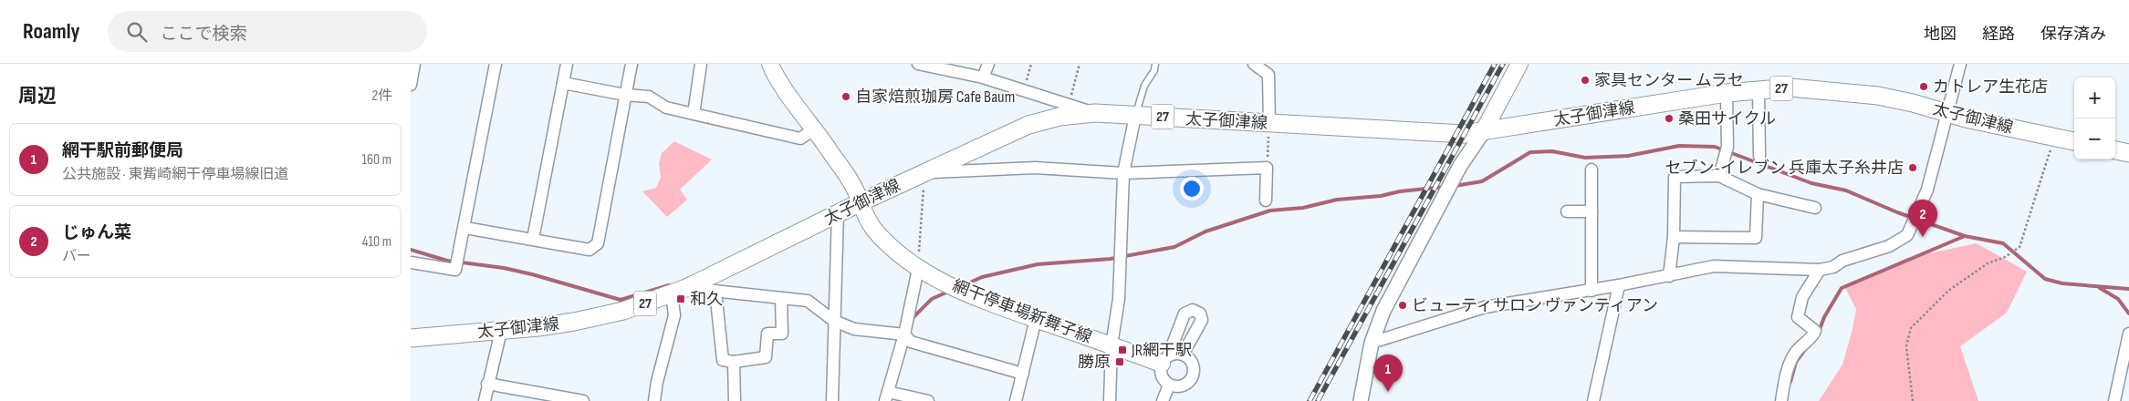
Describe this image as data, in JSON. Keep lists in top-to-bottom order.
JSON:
{
  "streets": {
    "main road": ["27", "太子御津線", "網干停車場新舞子線"]
  },
  "crossings": [
    ["太子御津線", "網干停車場新舞子線"]
  ],
  "places": {
    "other": [
      "家具センター ムラセ",
      "カトレア生花店",
      "自家焙煎珈房 Cafe Baum",
      "桑田サイクル",
      "セブン-イレブン 兵庫太子糸井店",
      "ビューティサロン ヴァンティアン"
    ],
    "transit": ["和久", "JR網干駅", "勝原"]
  },
  "page": {
    "header": "Roamly",
    "search": "ここで検索",
    "nav": ["地図", "経路", "保存済み"],
    "heading": ["周辺", "2件"],
    "map_buttons": ["+", "−"],
    "list": [
      {
        "mark": "1",
        "name": "網干駅前郵便局",
        "note": "公共施設 · 東觜崎網干停車場線旧道",
        "value": "160 m"
      },
      {
        "mark": "2",
        "name": "じゅん菜",
        "note": "バー",
        "value": "410 m"
      }
    ],
    "pins": ["2", "1"]
  }
}
